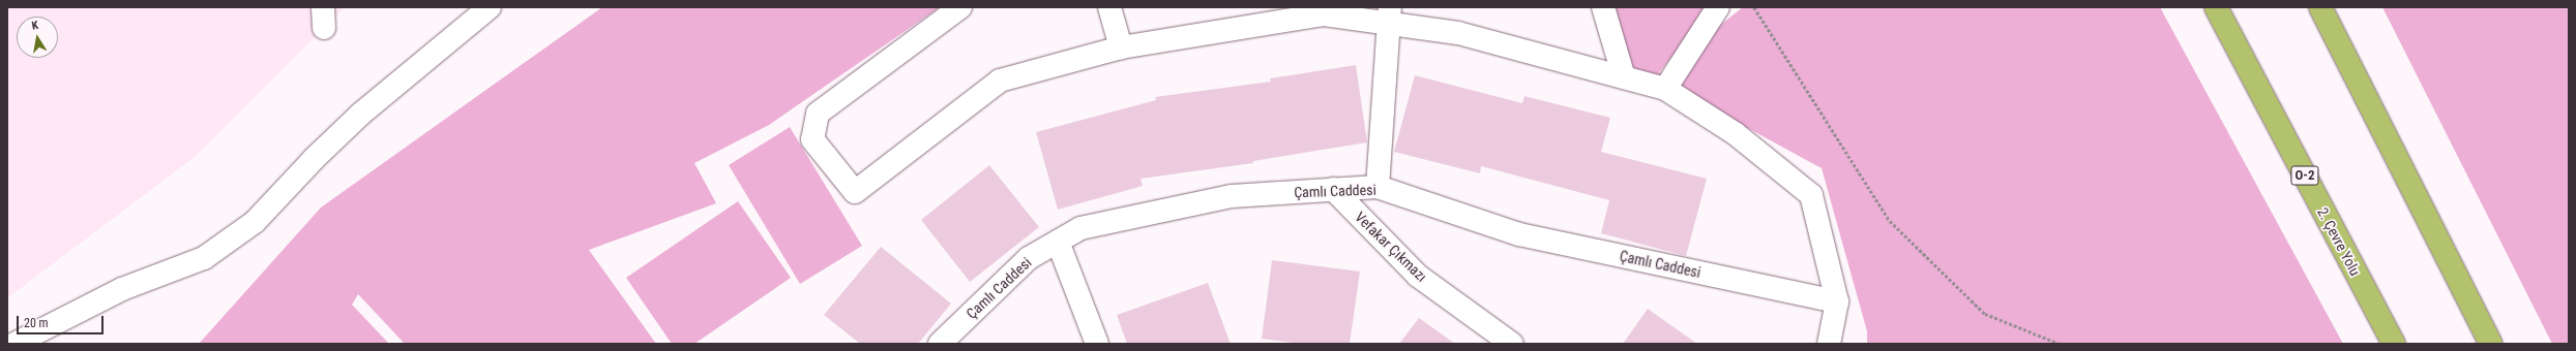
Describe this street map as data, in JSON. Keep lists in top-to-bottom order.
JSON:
{
  "streets": {
    "highway": ["O-2", "2. Çevre Yolu"],
    "street": ["Çamlı Caddesi", "Vefakar Çıkmazı"]
  },
  "crossings": [
    ["Çamlı Caddesi", "Vefakar Çıkmazı"]
  ],
  "scale_bar": "20 m",
  "north": "top"
}
